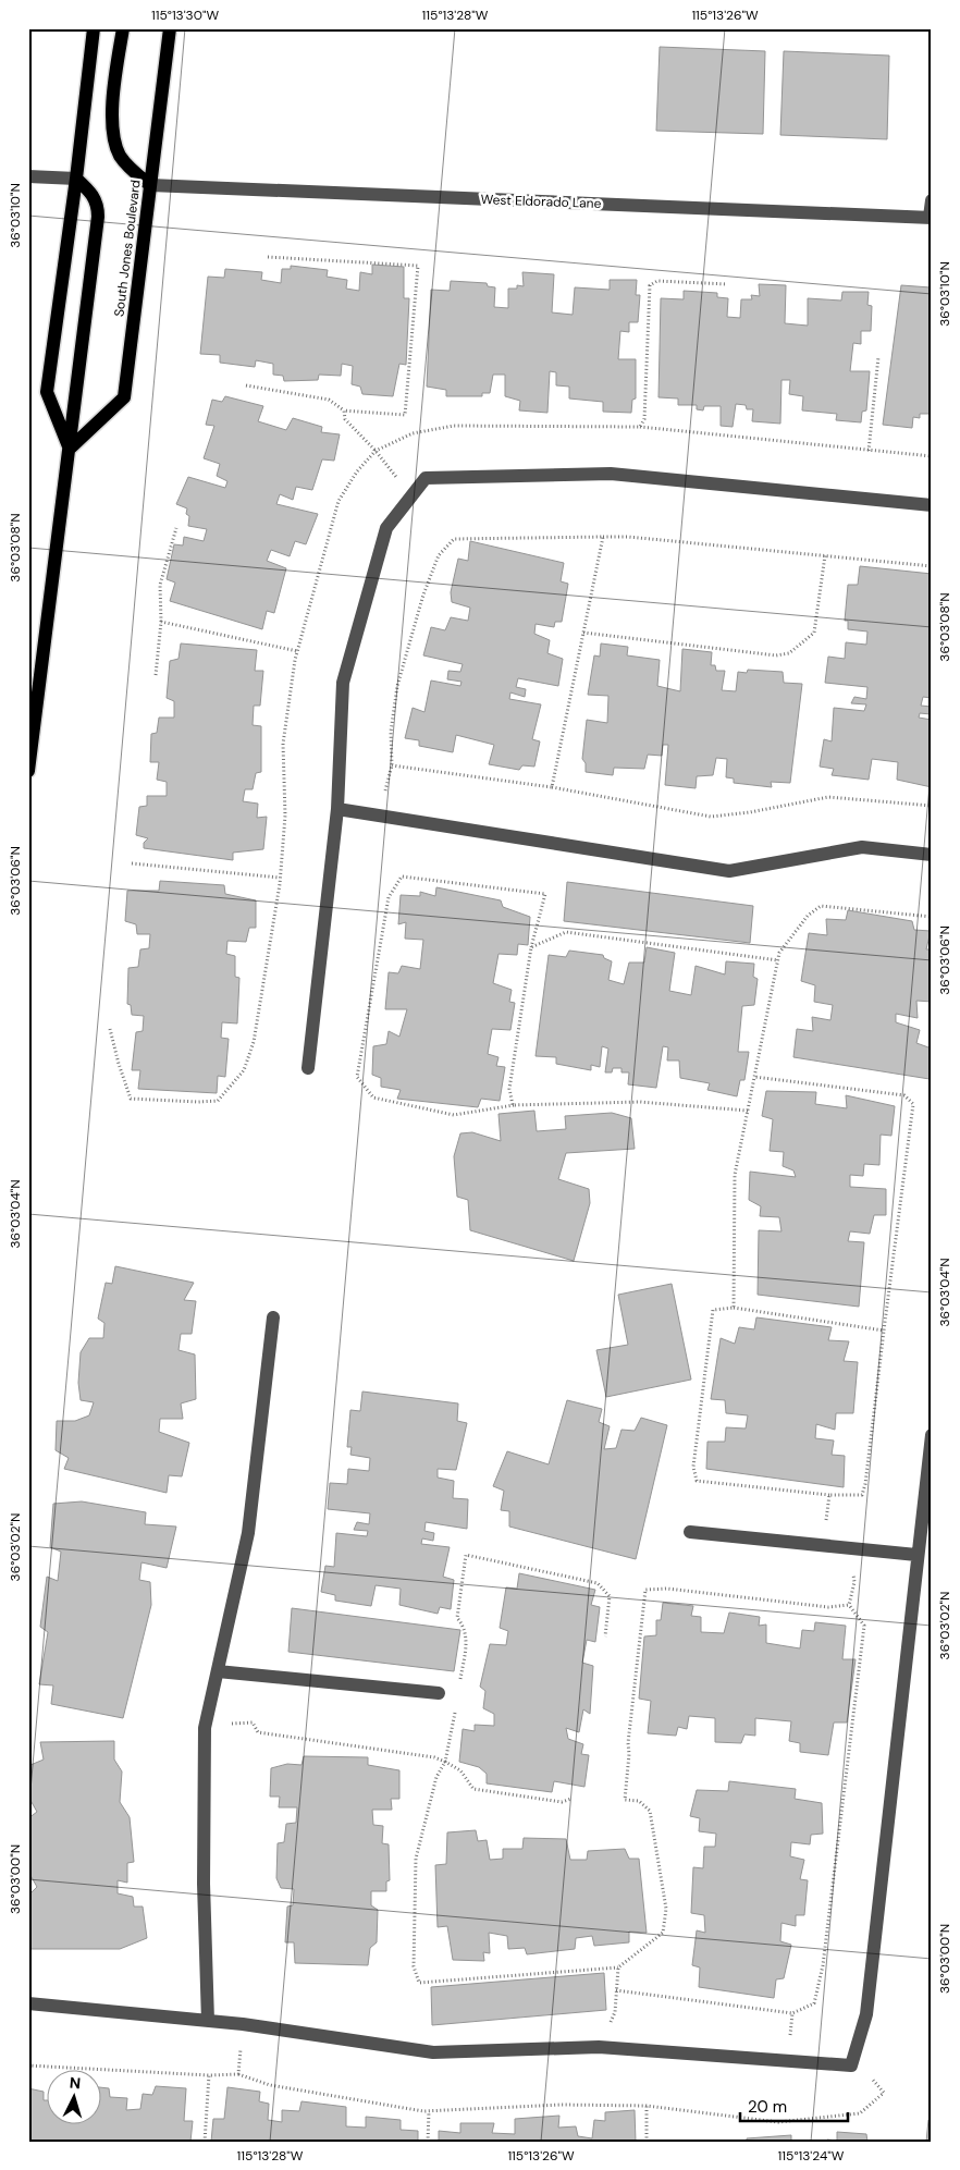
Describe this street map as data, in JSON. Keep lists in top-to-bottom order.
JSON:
{
  "streets": {
    "main road": ["South Jones Boulevard"],
    "street": ["West Eldorado Lane"]
  },
  "crossings": [
    ["West Eldorado Lane", "South Jones Boulevard"]
  ],
  "scale_bar": "20 m",
  "north": "top",
  "coordinates": [
    "115°13'30\"W",
    "115°13'28\"W",
    "115°13'26\"W",
    "36°03'10\"N",
    "36°03'08\"N",
    "36°03'06\"N",
    "36°03'04\"N",
    "36°03'02\"N",
    "36°03'00\"N",
    "115°13'24\"W"
  ]
}
